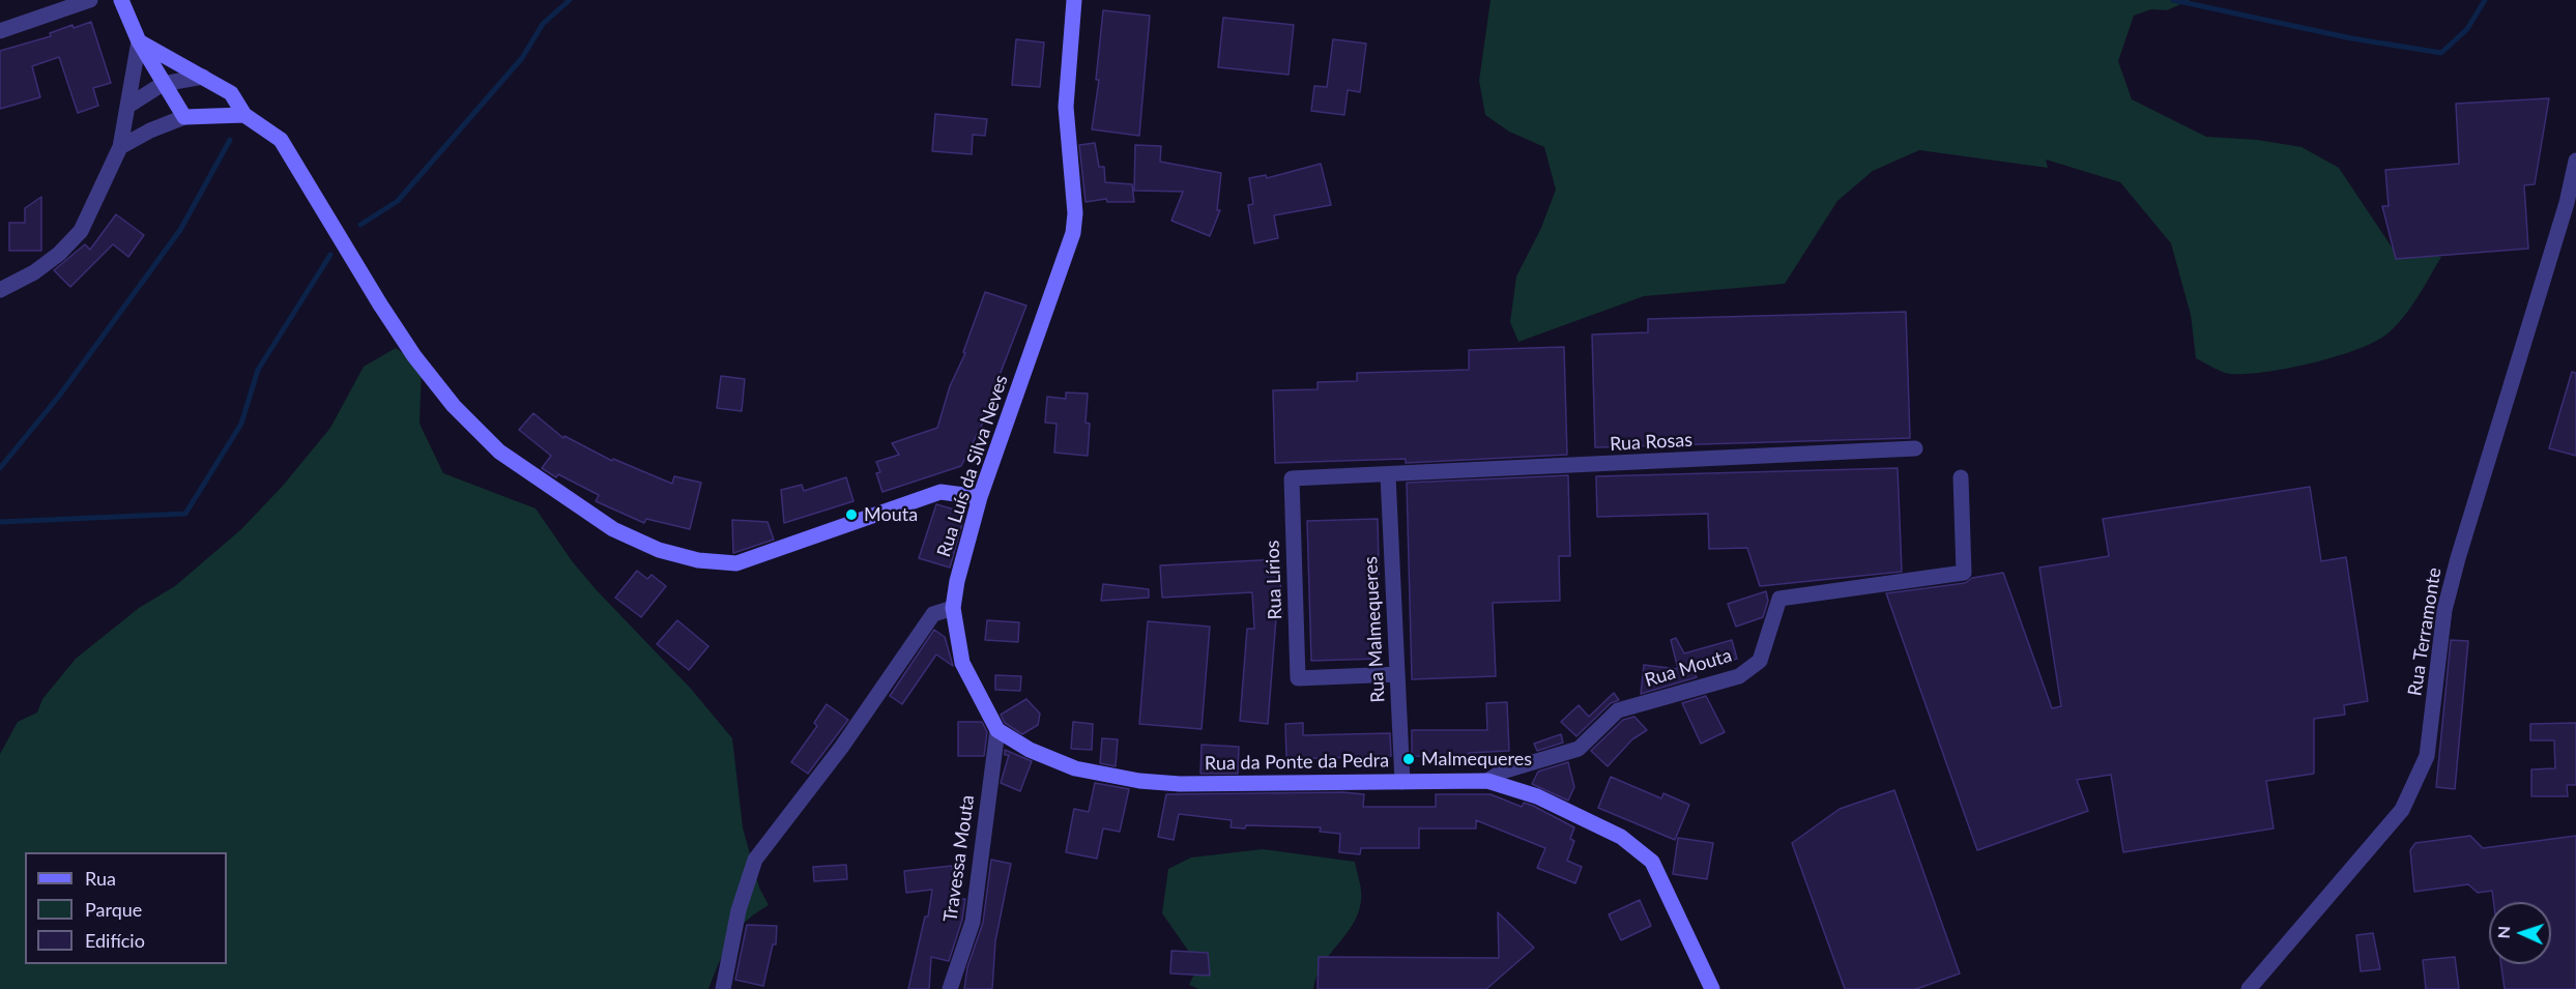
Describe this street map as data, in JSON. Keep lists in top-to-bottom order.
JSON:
{
  "streets": {
    "street": [
      "Rua Rosas",
      "Rua Luís da Silva Neves",
      "Rua Lírios",
      "Rua Malmequeres",
      "Rua Terramonte",
      "Rua Mouta",
      "Rua da Ponte da Pedra",
      "Travessa Mouta"
    ]
  },
  "crossings": [
    ["Rua Rosas", "Rua Lírios"],
    ["Rua Rosas", "Rua Malmequeres"],
    ["Rua Lírios", "Rua Malmequeres"],
    ["Rua Malmequeres", "Rua da Ponte da Pedra"],
    ["Rua Mouta", "Rua da Ponte da Pedra"],
    ["Rua da Ponte da Pedra", "Travessa Mouta"]
  ],
  "places": ["Mouta", "Malmequeres"],
  "legend": ["Rua", "Parque", "Edifício"],
  "north": "left"
}
